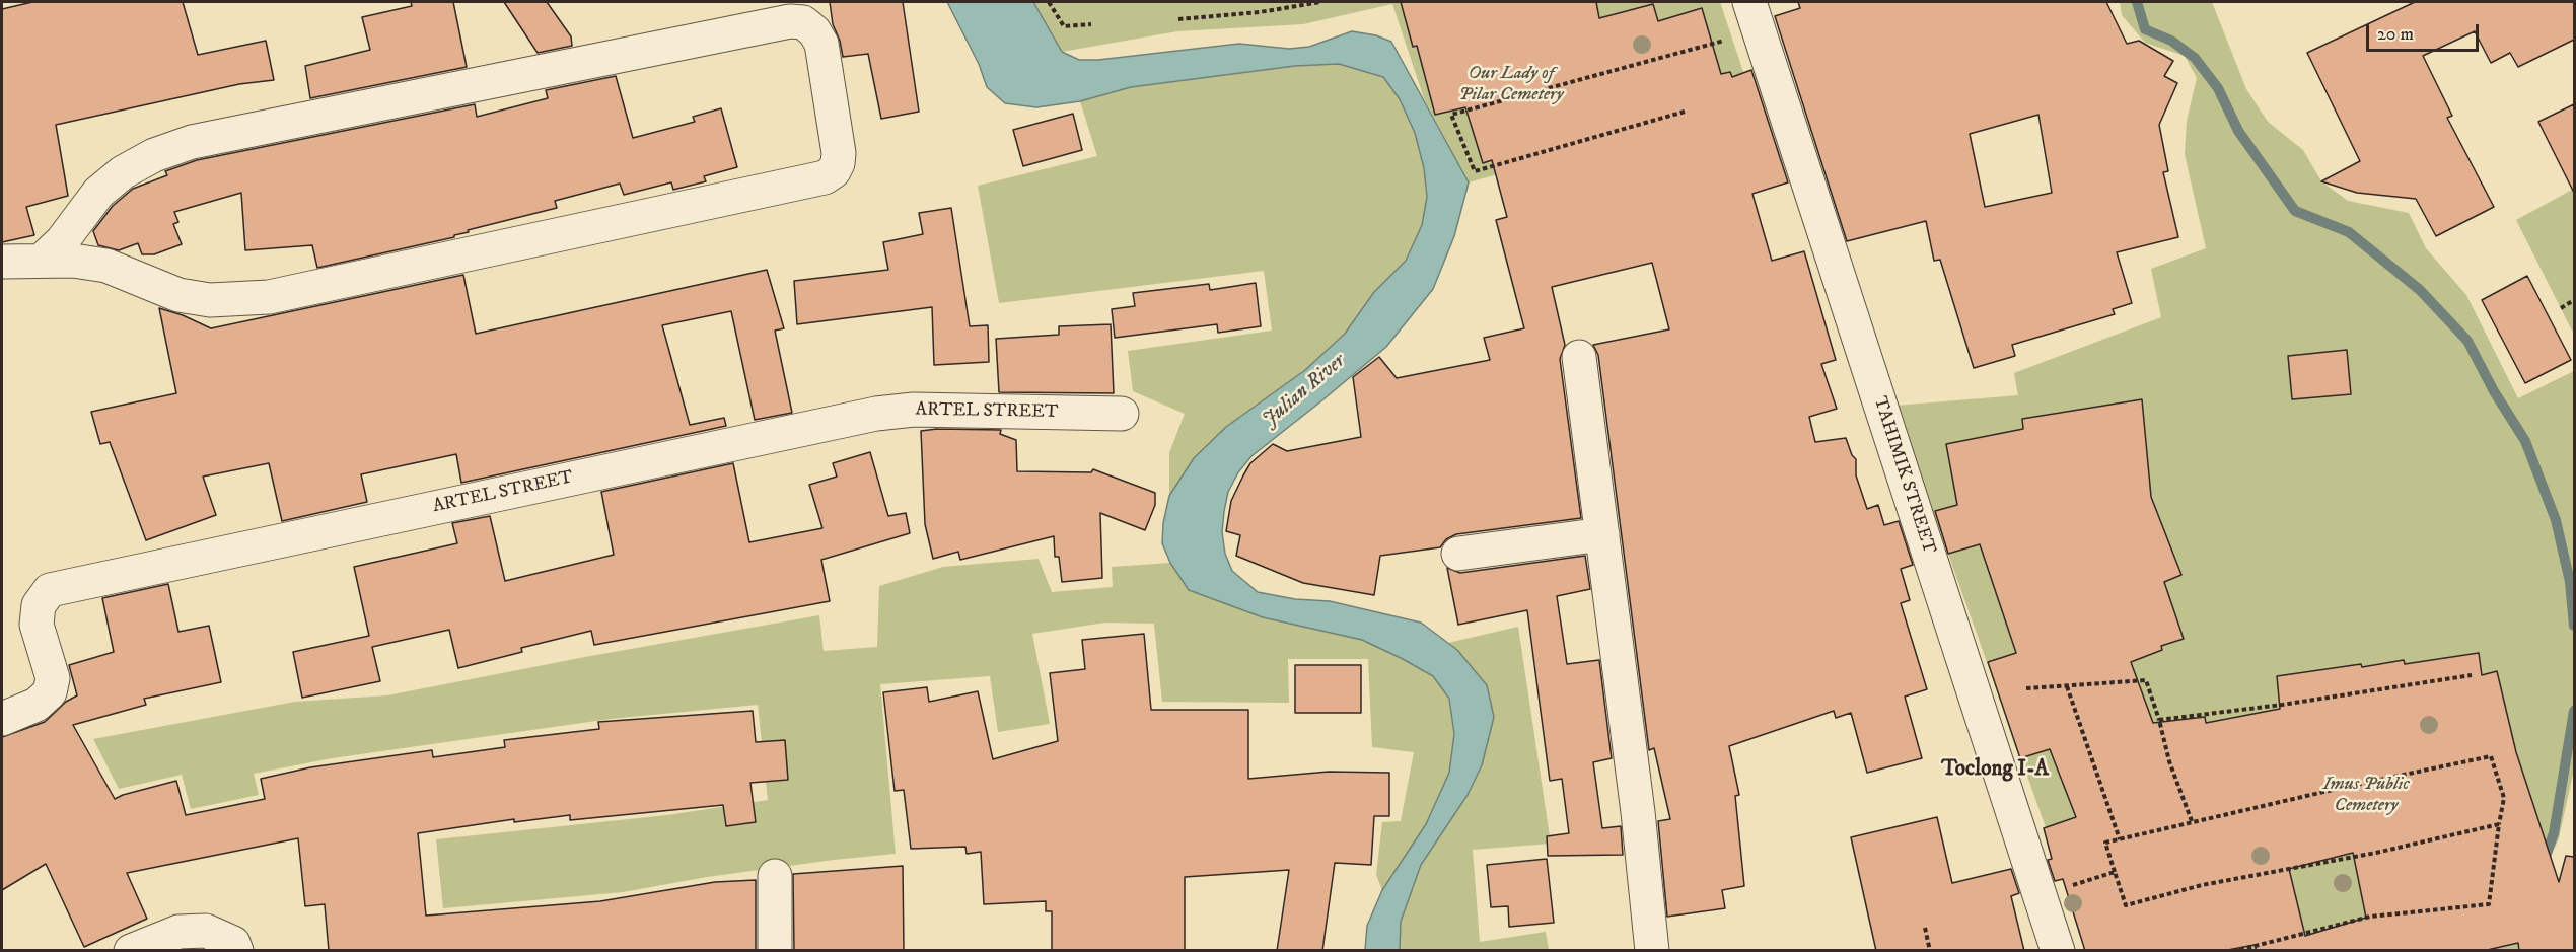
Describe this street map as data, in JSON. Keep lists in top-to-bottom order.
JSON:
{
  "streets": {
    "street": ["ARTEL STREET", "TAHIMIK STREET"]
  },
  "districts": ["Toclong I-A"],
  "water": ["Julian River"],
  "parks": ["Our Lady of Pilar Cemetery", "Imus Public Cemetery"],
  "scale_bar": "20 m"
}
